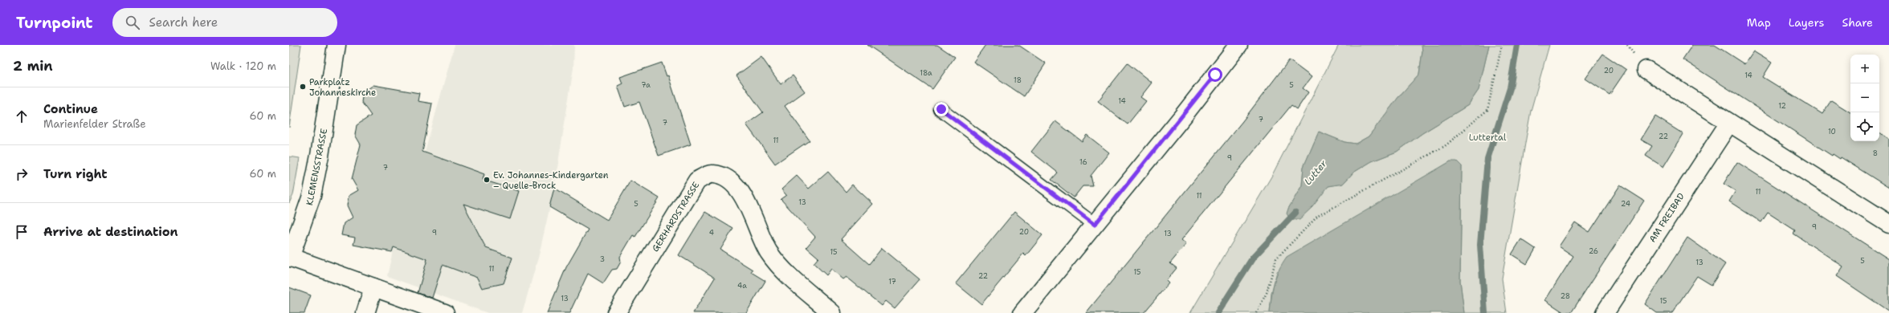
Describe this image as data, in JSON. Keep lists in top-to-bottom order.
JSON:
{
  "streets": {
    "street": ["KLEMENSSTRASSE", "GERHARDSTRASSE", "AM FREIBAD"]
  },
  "water": ["Lutter"],
  "parks": ["Luttertal"],
  "places": ["Parkplatz Johanneskirche", "Ev. Johannes-Kindergarten – Quelle-Brock"],
  "house_numbers": [
    "20",
    "18a",
    "14",
    "18",
    "7a",
    "5",
    "14",
    "12",
    "7",
    "7",
    "10",
    "22",
    "11",
    "8",
    "9",
    "16",
    "7",
    "11",
    "11",
    "13",
    "5",
    "24",
    "9",
    "20",
    "9",
    "4",
    "13",
    "26",
    "15",
    "3",
    "5",
    "13",
    "11",
    "15",
    "22",
    "17",
    "4a",
    "28",
    "13",
    "15"
  ],
  "page": {
    "header": "Turnpoint",
    "search": "Search here",
    "nav": ["Map", "Layers", "Share"],
    "heading": ["2 min", "Walk · 120 m"],
    "map_buttons": ["+", "−"],
    "list": [
      ["Continue", "Marienfelder Straße", "60 m"],
      ["Turn right", "60 m"],
      "Arrive at destination"
    ]
  }
}
